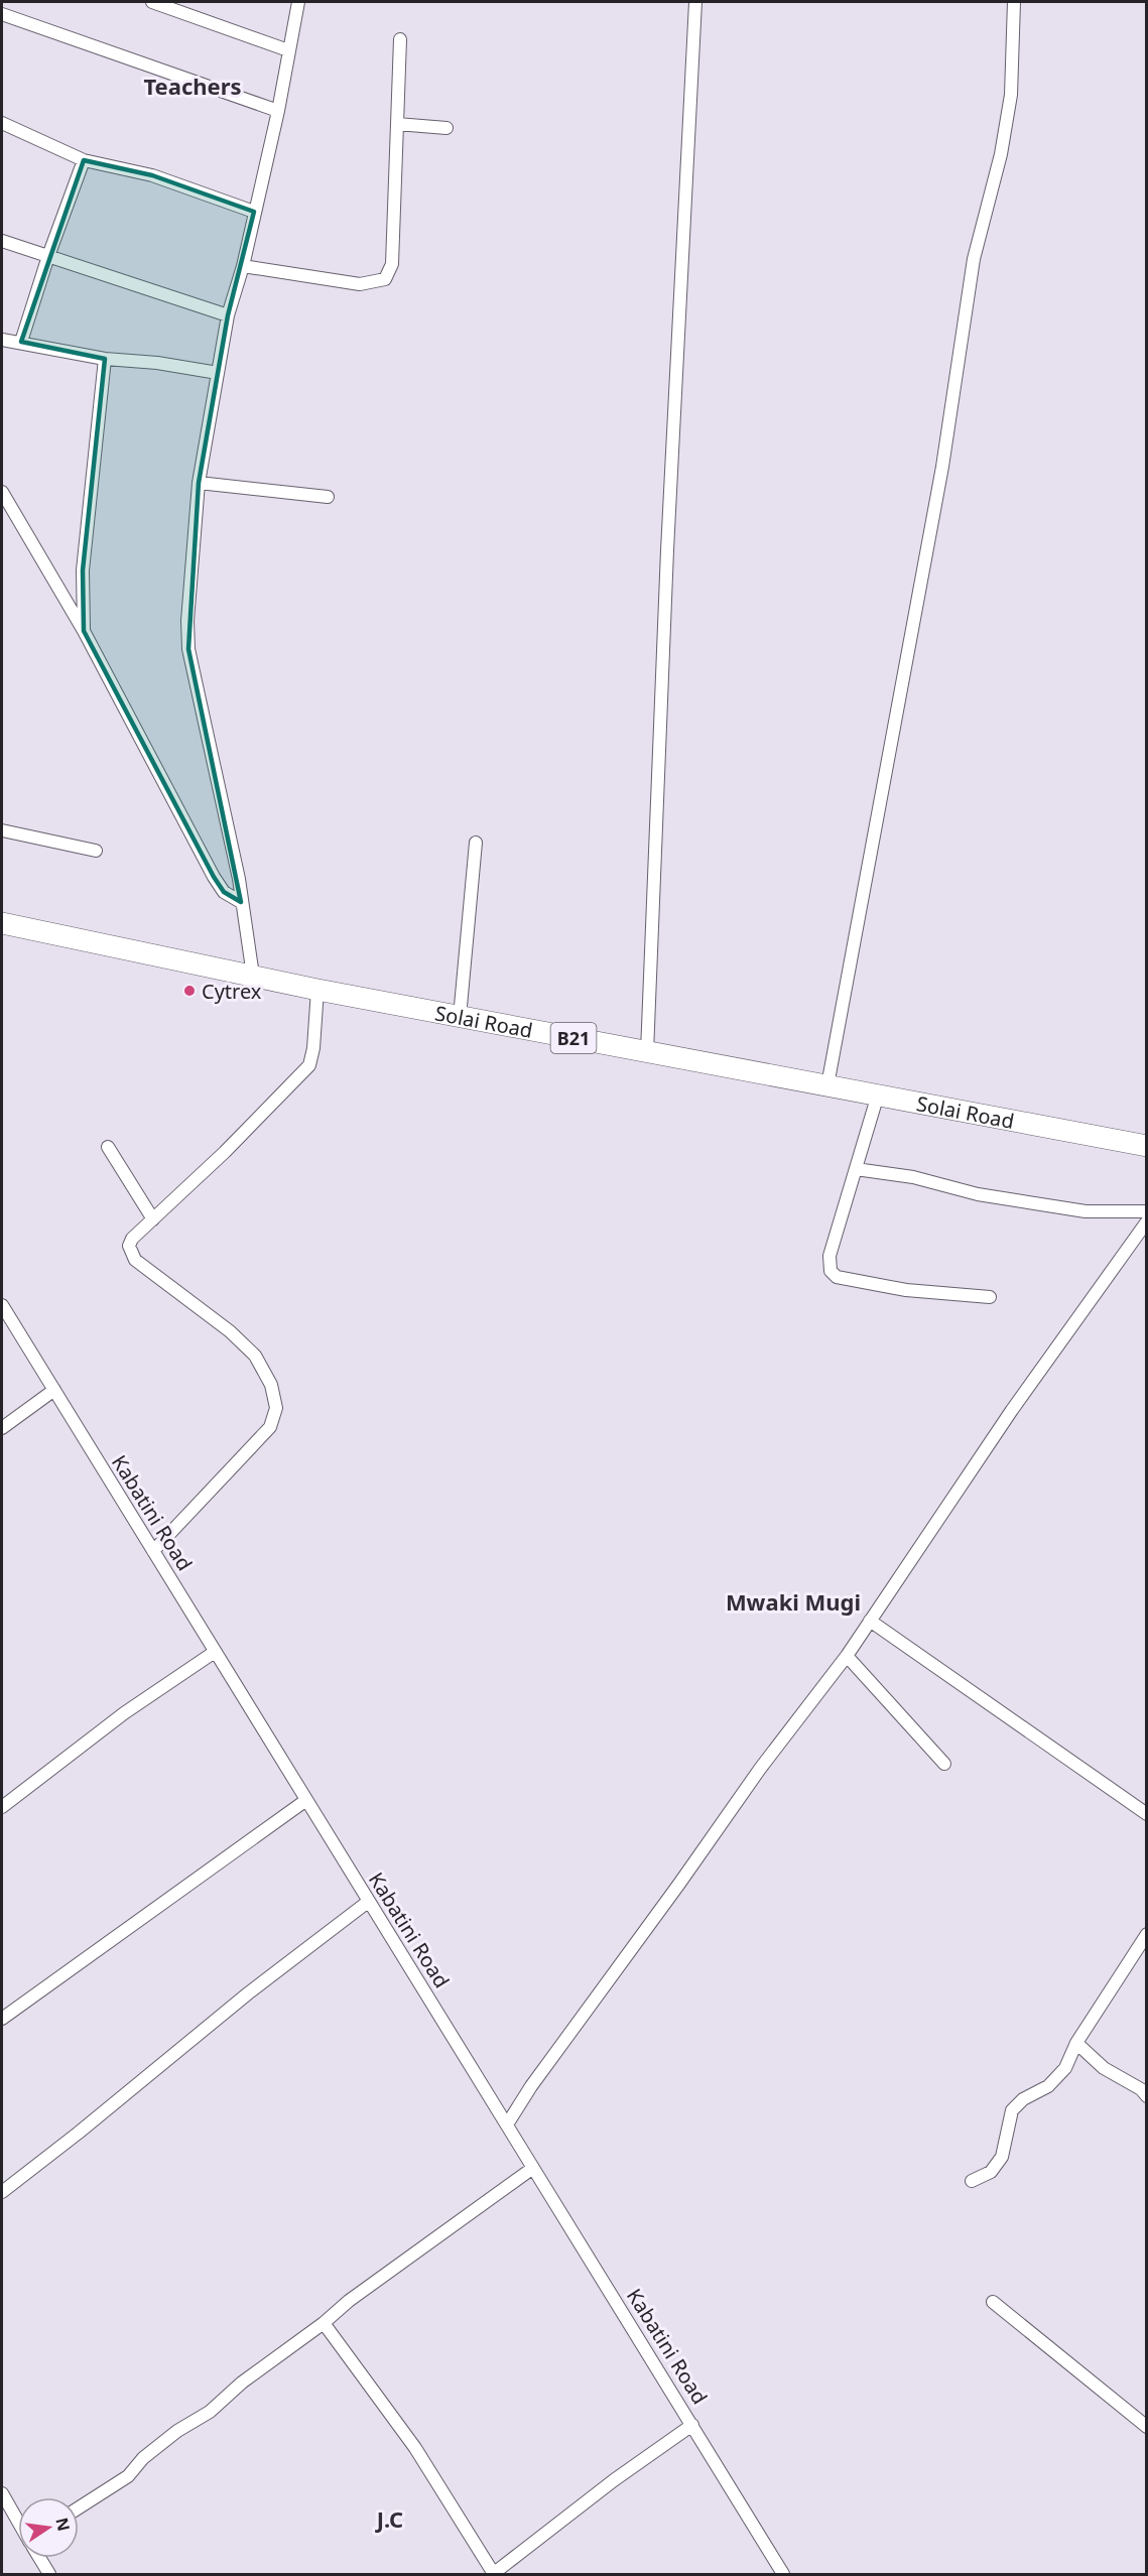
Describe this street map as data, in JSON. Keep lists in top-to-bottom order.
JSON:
{
  "streets": {
    "highway": ["Solai Road", "B21"],
    "street": ["Kabatini Road"]
  },
  "districts": ["Teachers", "Mwaki Mugi", "J.C"],
  "places": ["Cytrex"],
  "north": "right"
}
